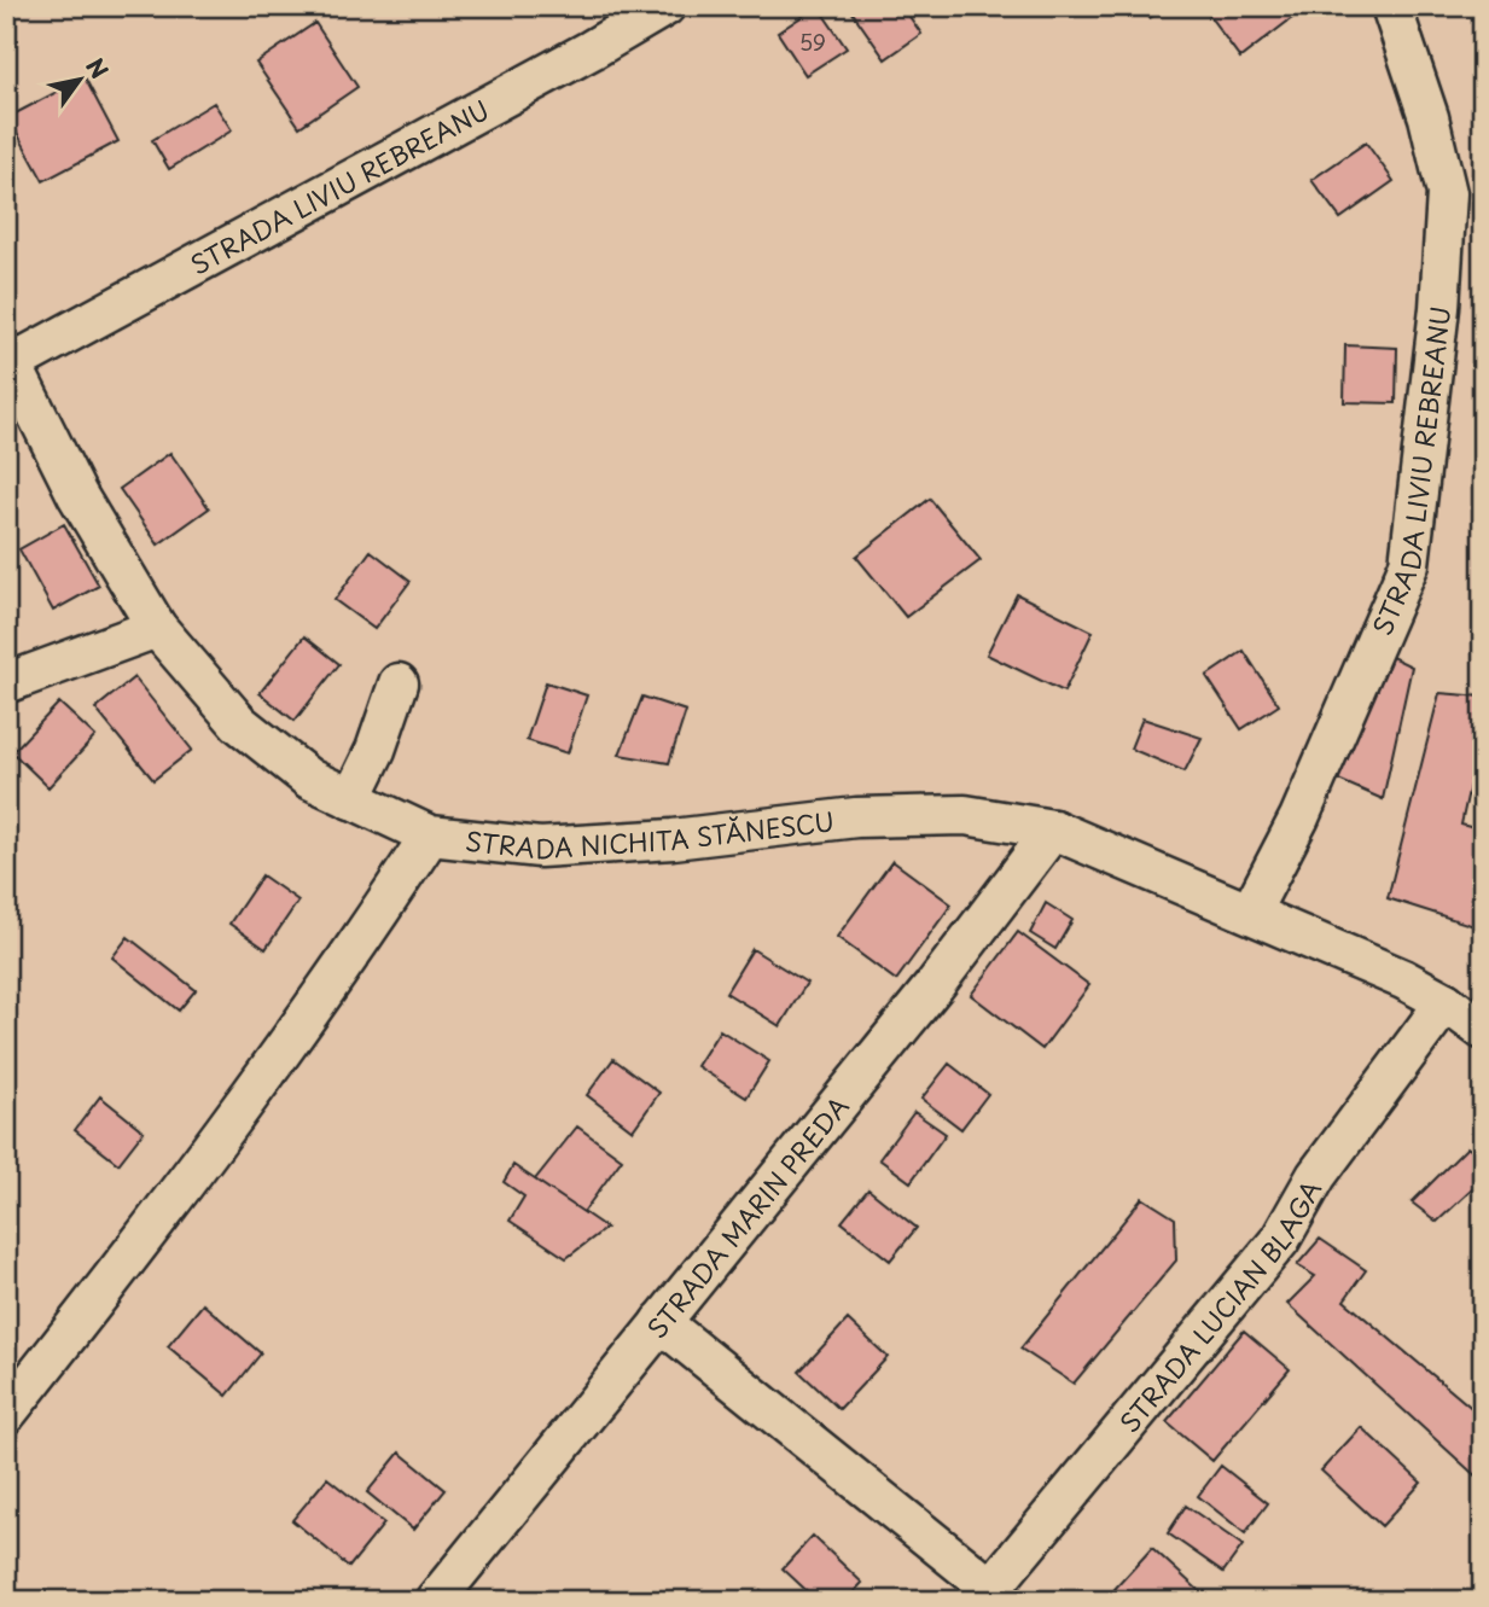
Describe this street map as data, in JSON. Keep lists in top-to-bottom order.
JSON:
{
  "streets": {
    "street": [
      "STRADA LIVIU REBREANU",
      "STRADA NICHITA STĂNESCU",
      "STRADA MARIN PREDA",
      "STRADA LUCIAN BLAGA"
    ]
  },
  "crossings": [
    ["STRADA LIVIU REBREANU", "STRADA NICHITA STĂNESCU"],
    ["STRADA NICHITA STĂNESCU", "STRADA MARIN PREDA"],
    ["STRADA NICHITA STĂNESCU", "STRADA LUCIAN BLAGA"]
  ],
  "house_numbers": ["59"],
  "north": "top right"
}
